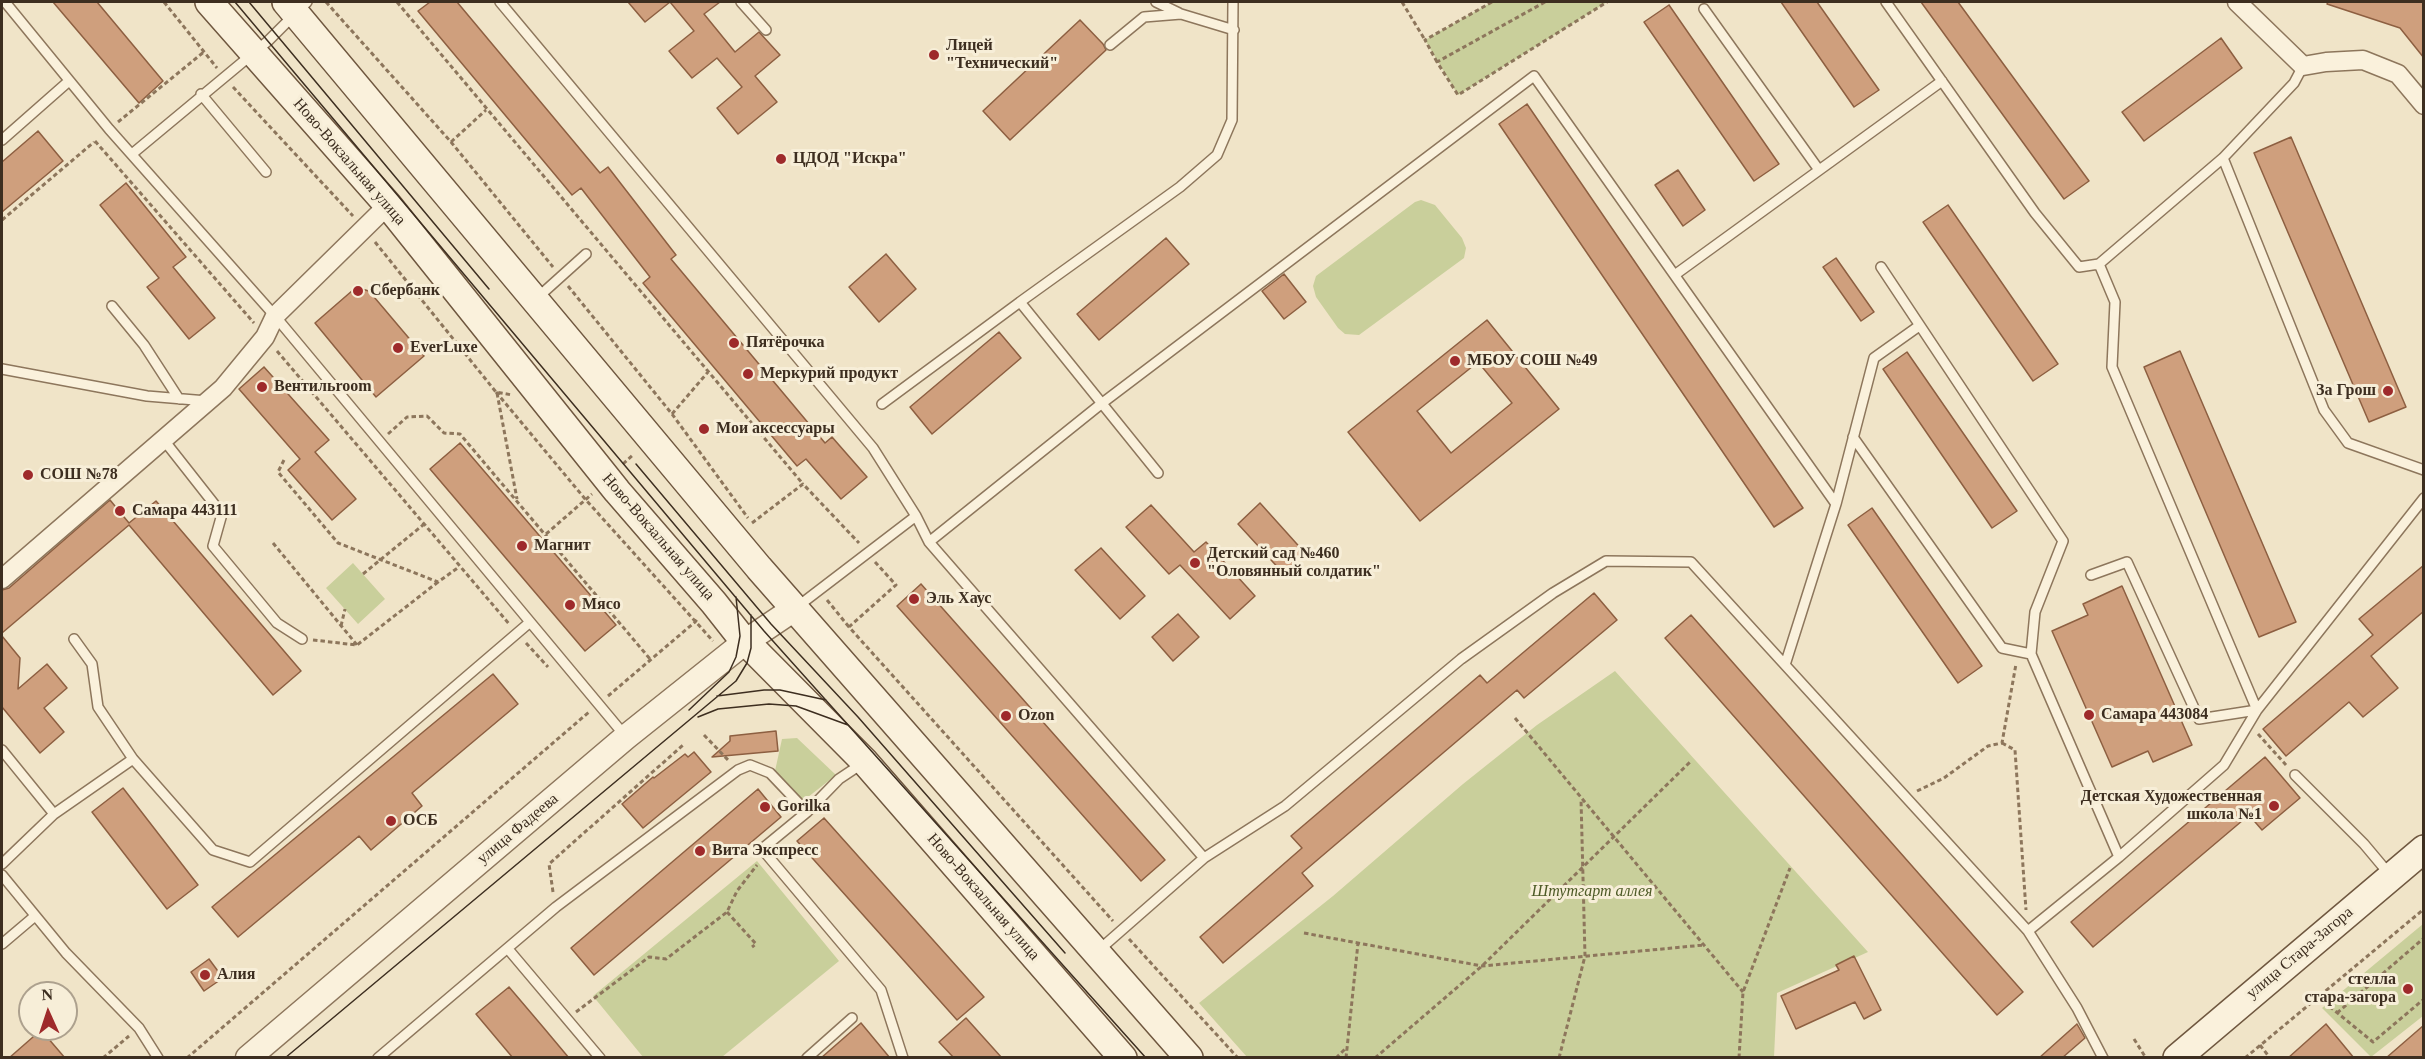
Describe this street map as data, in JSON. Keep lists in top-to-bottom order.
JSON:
{
  "streets": {
    "main road": ["Ново-Вокзальная улица", "улица Стара-Загора"],
    "street": ["улица Фадеева"]
  },
  "crossings": [
    ["Ново-Вокзальная улица", "улица Фадеева"]
  ],
  "parks": ["Штутгарт аллея"],
  "places": [
    "Лицей \"Технический\"",
    "ЦДОД \"Искра\"",
    "Сбербанк",
    "Пятёрочка",
    "EverLuxe",
    "МБОУ СОШ №49",
    "Меркурий продукт",
    "Вентильroom",
    "За Грош",
    "Мои аксессуары",
    "СОШ №78",
    "Самара 443111",
    "Магнит",
    "Детский сад №460 \"Оловянный солдатик\"",
    "Эль Хаус",
    "Мясо",
    "Самара 443084",
    "Ozon",
    "Детская Художественная школа №1",
    "Gorilka",
    "ОСБ",
    "Вита Экспресс",
    "Алия",
    "стелла стара-загора"
  ],
  "north": "top"
}
